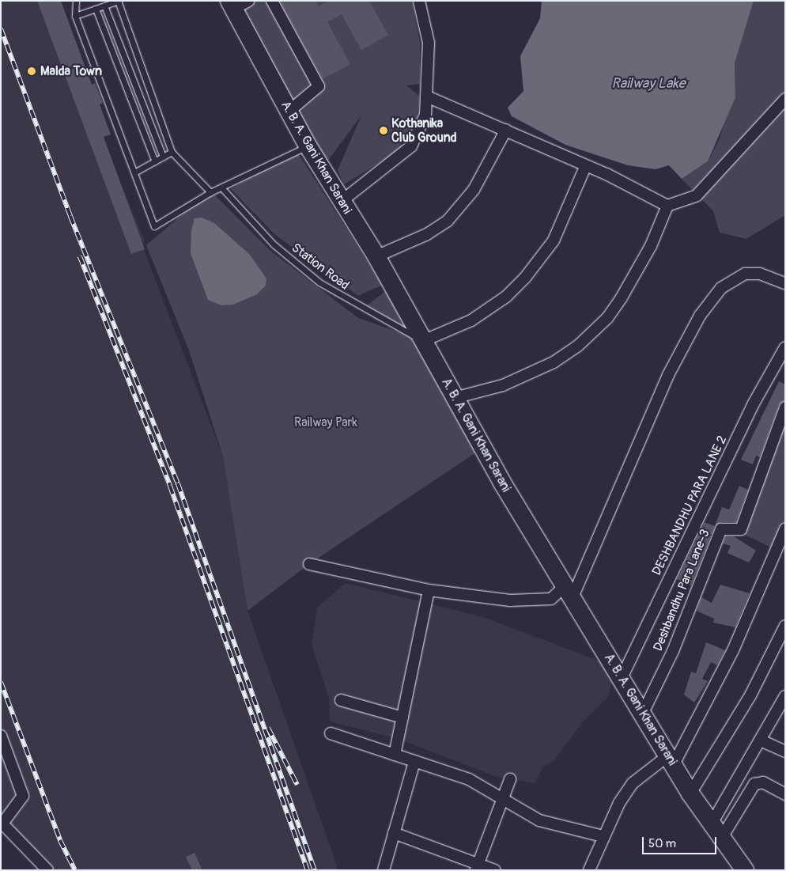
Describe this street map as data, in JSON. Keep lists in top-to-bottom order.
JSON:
{
  "streets": {
    "main road": ["A. B. A. Gani Khan Sarani"],
    "street": ["DESHBANDHU PARA LANE 2", "Deshbandhu Para Lane-3"],
    "lane": ["Station Road"]
  },
  "crossings": [
    ["A. B. A. Gani Khan Sarani", "Station Road"],
    ["A. B. A. Gani Khan Sarani", "DESHBANDHU PARA LANE 2"],
    ["A. B. A. Gani Khan Sarani", "Deshbandhu Para Lane-3"]
  ],
  "water": ["Railway Lake"],
  "parks": ["Railway Park"],
  "places": ["Malda Town", "Kothanika Club Ground"],
  "scale_bar": "50 m"
}
